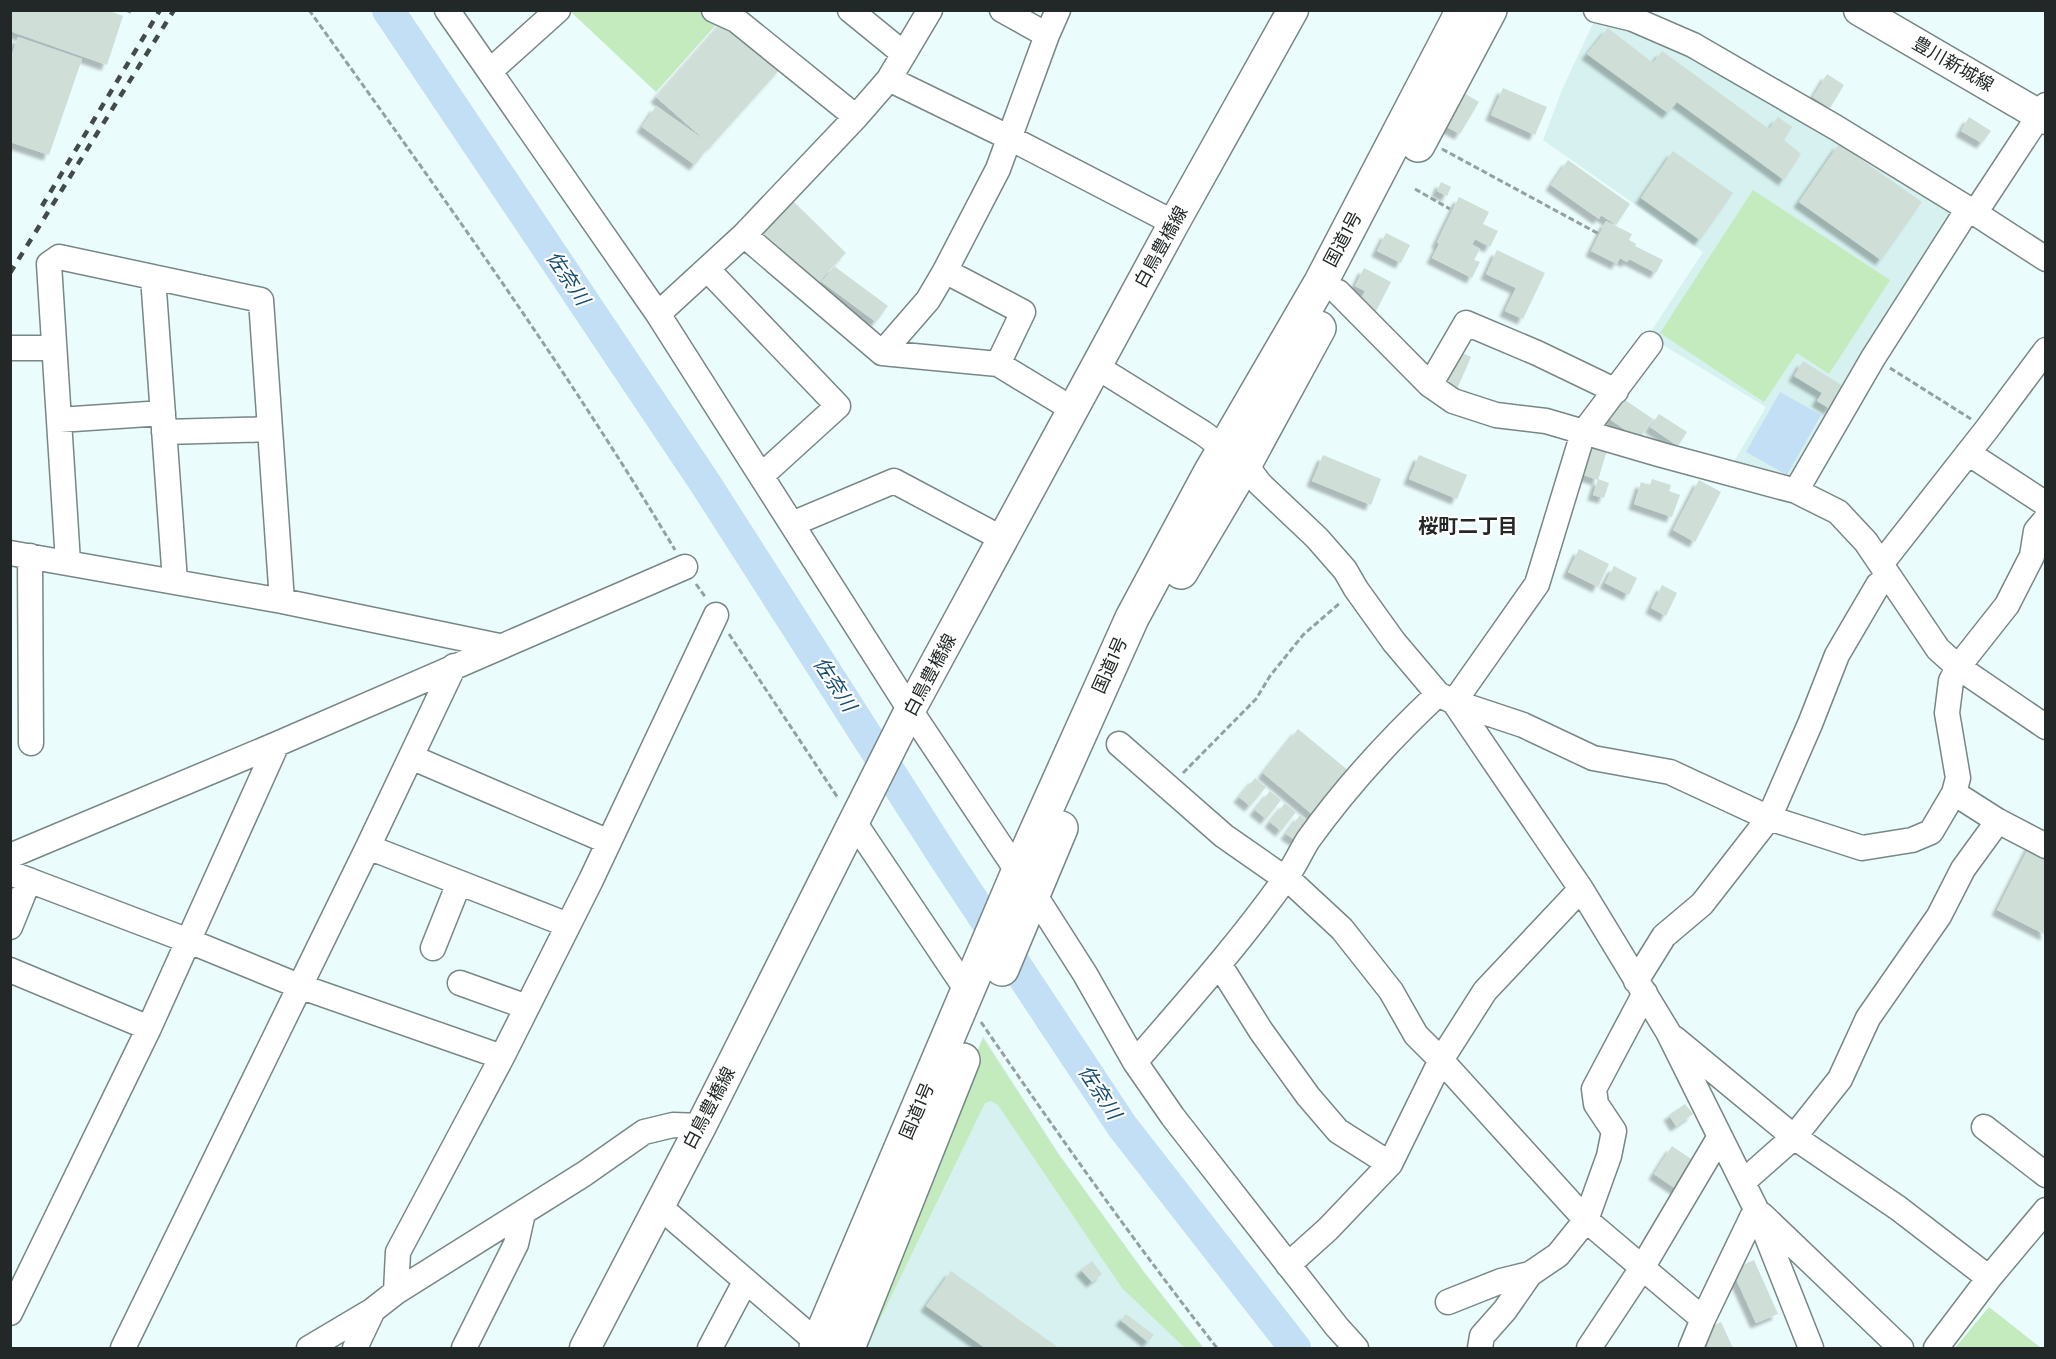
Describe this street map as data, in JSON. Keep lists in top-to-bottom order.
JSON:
{
  "streets": {
    "highway": ["国道1号"],
    "main road": ["豊川新城線", "白鳥豊橋線"]
  },
  "districts": ["桜町二丁目"],
  "water": ["佐奈川"]
}
